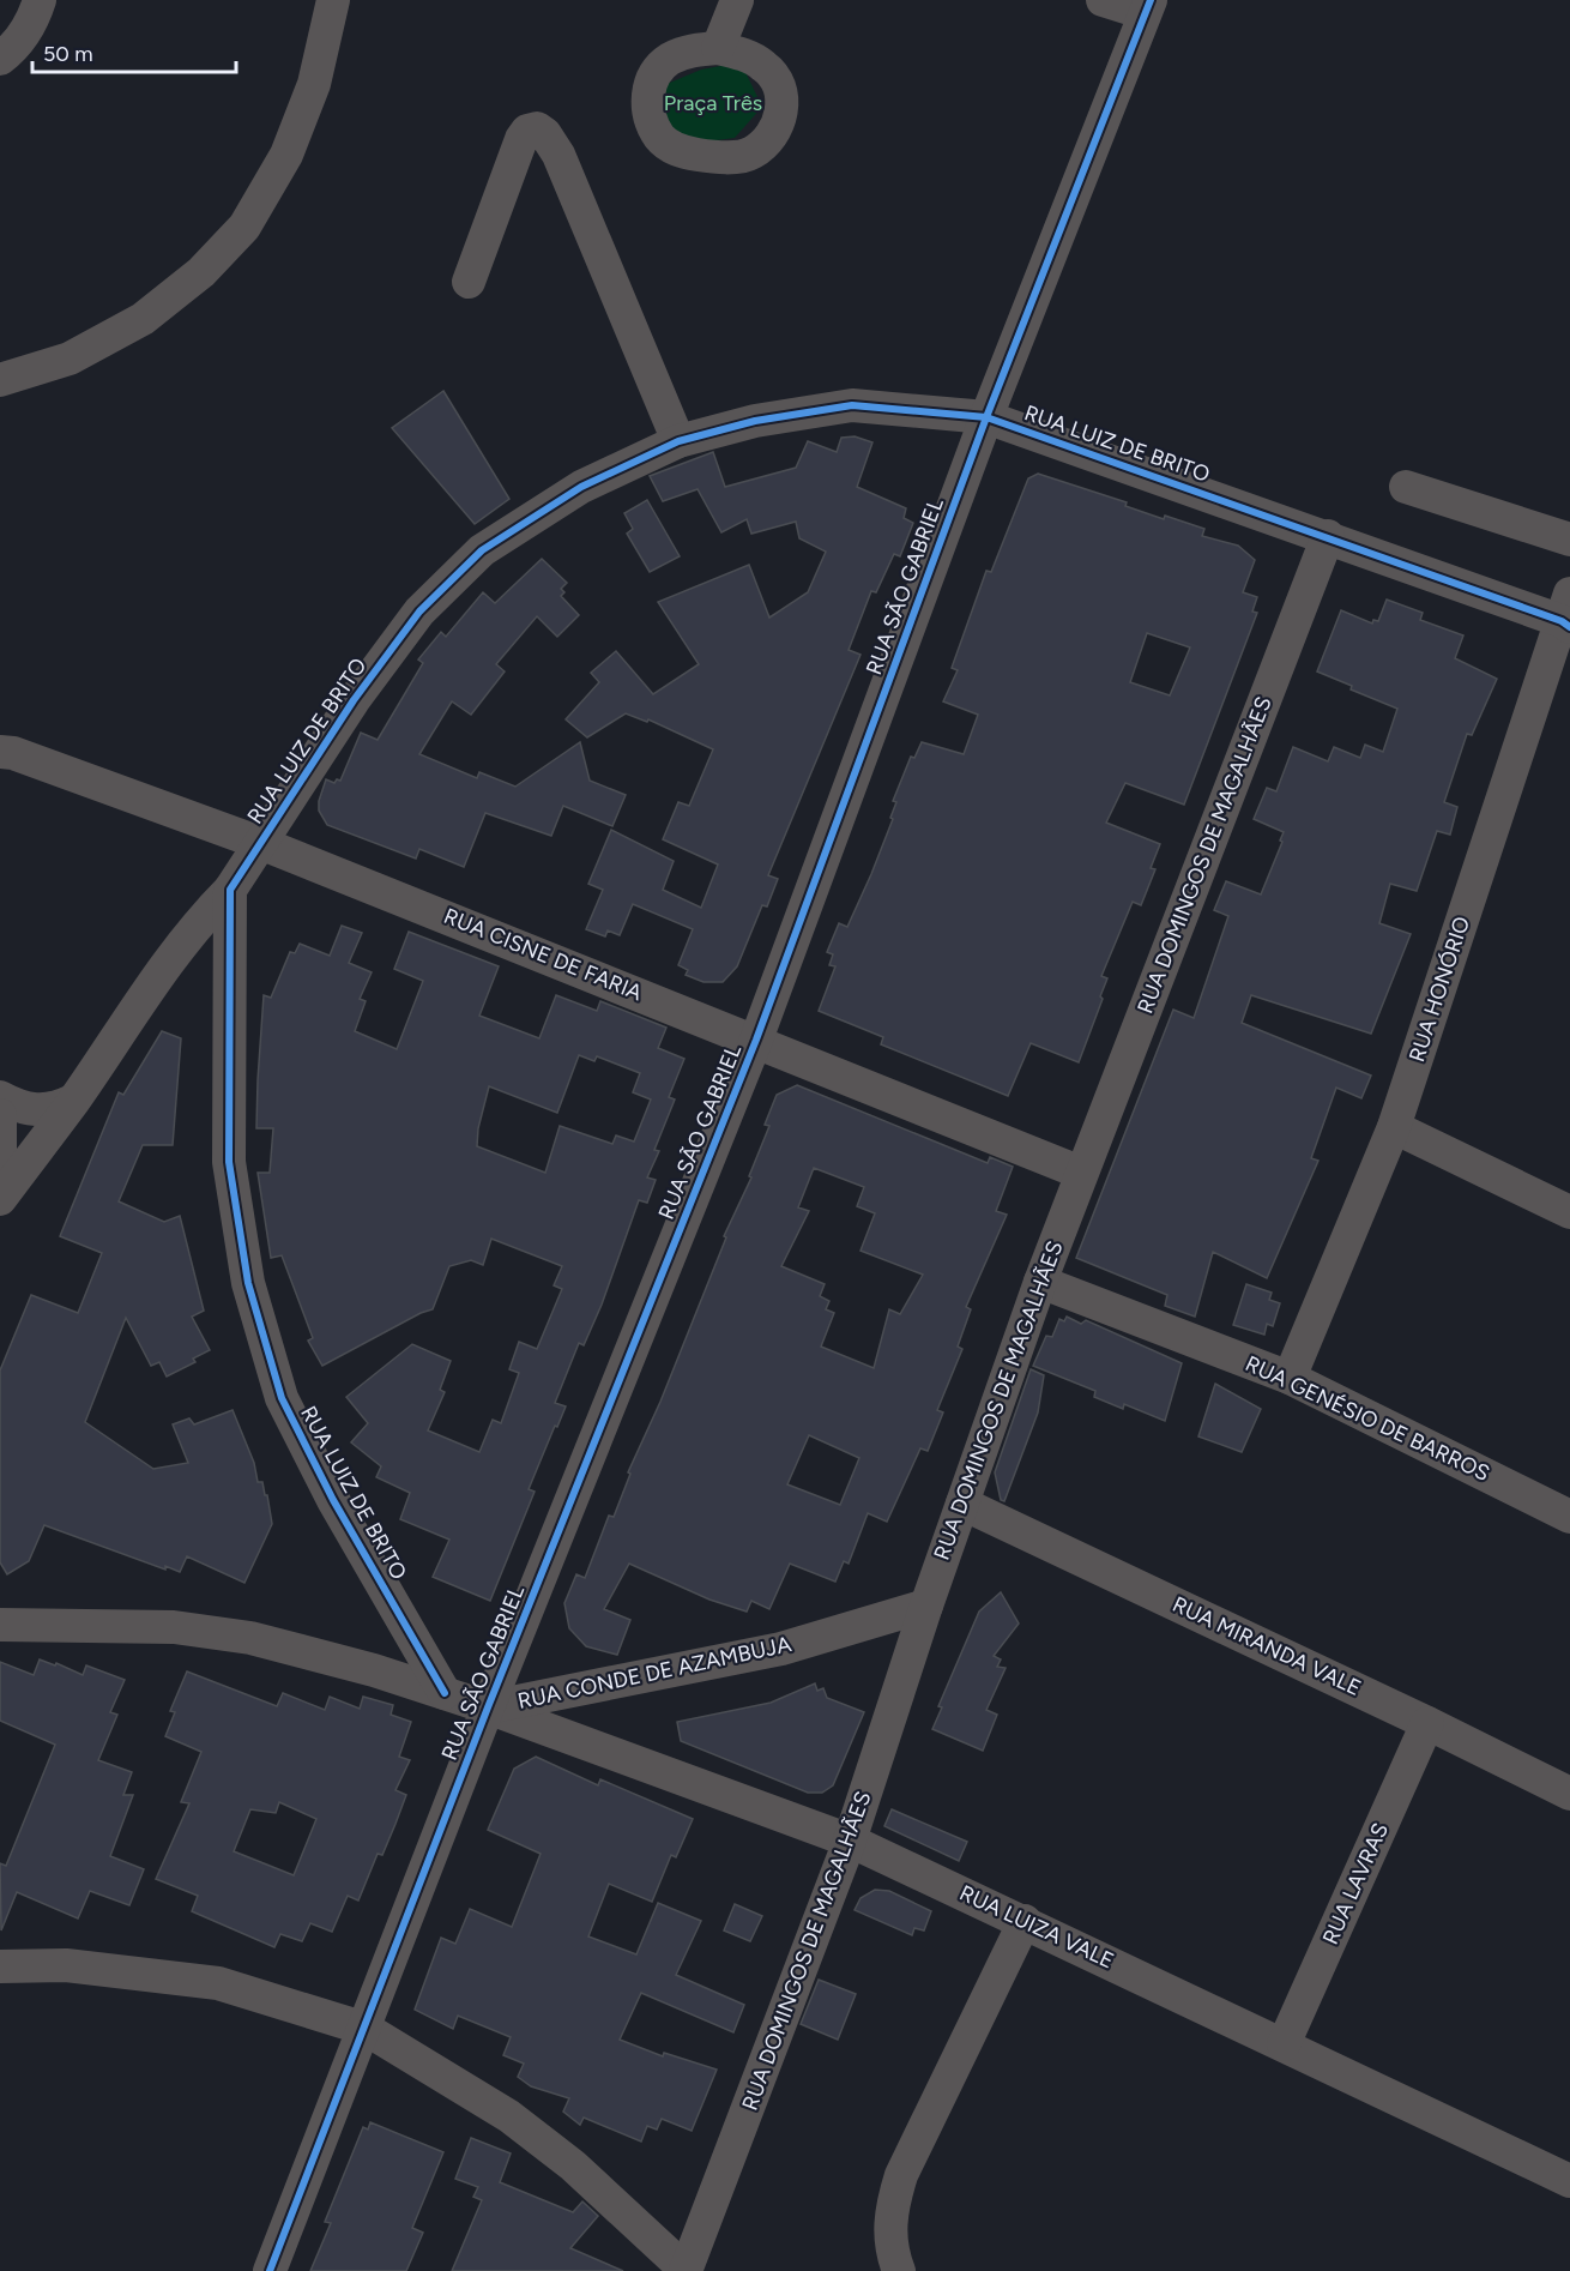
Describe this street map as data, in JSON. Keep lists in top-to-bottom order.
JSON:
{
  "streets": {
    "street": [
      "RUA LUIZ DE BRITO",
      "RUA SÃO GABRIEL",
      "RUA DOMINGOS DE MAGALHÃES",
      "RUA CISNE DE FARIA",
      "RUA HONÓRIO",
      "RUA GENÉSIO DE BARROS",
      "RUA MIRANDA VALE",
      "RUA CONDE DE AZAMBUJA",
      "RUA LAVRAS",
      "RUA LUIZA VALE"
    ]
  },
  "crossings": [
    ["RUA LUIZ DE BRITO", "RUA SÃO GABRIEL"],
    ["RUA LUIZ DE BRITO", "RUA DOMINGOS DE MAGALHÃES"],
    ["RUA LUIZ DE BRITO", "RUA CISNE DE FARIA"],
    ["RUA LUIZ DE BRITO", "RUA HONÓRIO"],
    ["RUA LUIZ DE BRITO", "RUA CONDE DE AZAMBUJA"],
    ["RUA SÃO GABRIEL", "RUA CISNE DE FARIA"],
    ["RUA SÃO GABRIEL", "RUA CONDE DE AZAMBUJA"],
    ["RUA SÃO GABRIEL", "RUA LUIZA VALE"],
    ["RUA DOMINGOS DE MAGALHÃES", "RUA CISNE DE FARIA"],
    ["RUA DOMINGOS DE MAGALHÃES", "RUA GENÉSIO DE BARROS"],
    ["RUA DOMINGOS DE MAGALHÃES", "RUA MIRANDA VALE"],
    ["RUA DOMINGOS DE MAGALHÃES", "RUA CONDE DE AZAMBUJA"],
    ["RUA DOMINGOS DE MAGALHÃES", "RUA LUIZA VALE"],
    ["RUA HONÓRIO", "RUA GENÉSIO DE BARROS"],
    ["RUA MIRANDA VALE", "RUA LAVRAS"],
    ["RUA CONDE DE AZAMBUJA", "RUA LUIZA VALE"],
    ["RUA LAVRAS", "RUA LUIZA VALE"]
  ],
  "parks": ["Praça Três"],
  "scale_bar": "50 m"
}
